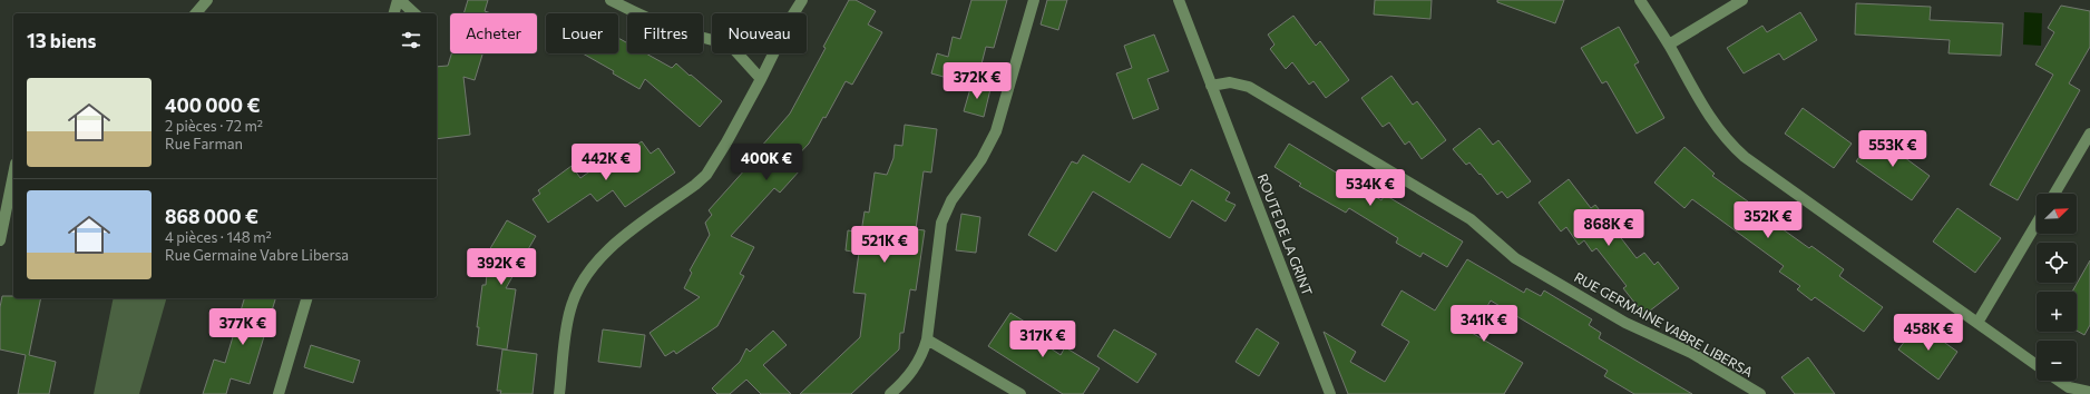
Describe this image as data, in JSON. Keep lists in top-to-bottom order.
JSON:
{
  "streets": {
    "street": ["ROUTE DE LA GRINT", "RUE GERMAINE VABRE LIBERSA"]
  },
  "crossings": [
    ["ROUTE DE LA GRINT", "RUE GERMAINE VABRE LIBERSA"]
  ],
  "north": "top right",
  "page": {
    "chip": [
      "Acheter",
      "Louer",
      "Filtres",
      "Nouveau"
    ],
    "heading": "13 biens",
    "price": [
      "372K €",
      "553K €",
      "442K €",
      "400K €",
      "534K €",
      "352K €",
      "868K €",
      "521K €",
      "392K €",
      "341K €",
      "377K €",
      "458K €",
      "317K €"
    ],
    "list": [
      {
        "name": "400 000 €",
        "note": "2 pièces · 72 m² · Rue Farman"
      },
      {
        "name": "868 000 €",
        "note": "4 pièces · 148 m² · Rue Germaine Vabre Libersa"
      }
    ],
    "map_buttons": ["+", "−"]
  }
}
